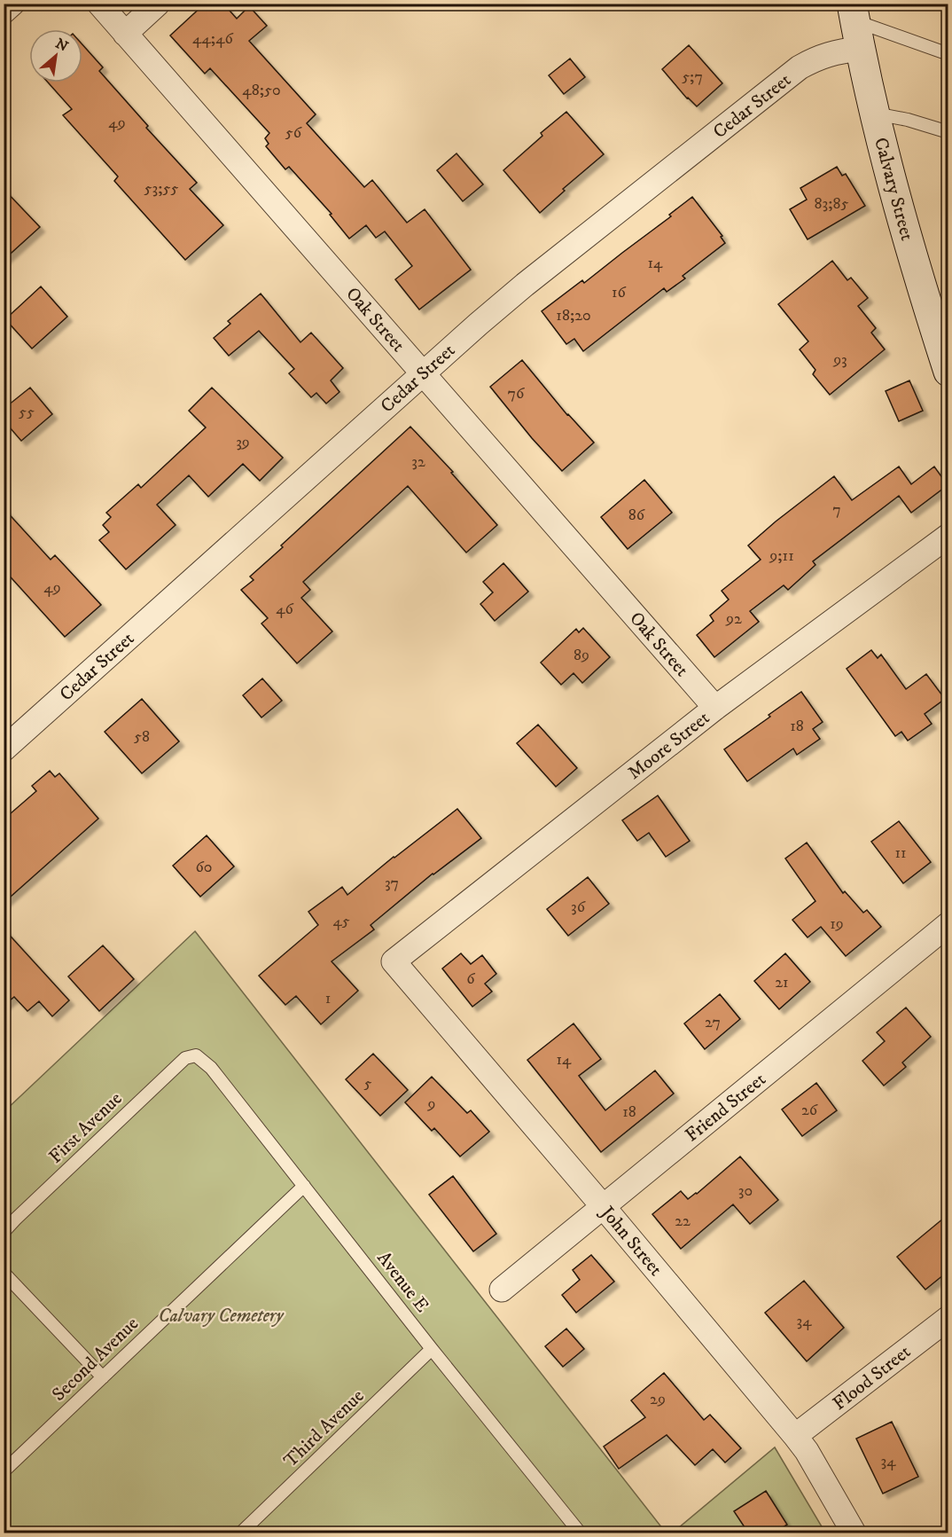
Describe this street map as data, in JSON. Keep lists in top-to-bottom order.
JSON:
{
  "streets": {
    "street": [
      "Cedar Street",
      "Calvary Street",
      "Oak Street",
      "Moore Street",
      "Friend Street",
      "John Street",
      "Flood Street"
    ],
    "lane": [
      "First Avenue",
      "Avenue E",
      "Second Avenue",
      "Third Avenue"
    ]
  },
  "crossings": [
    ["Cedar Street", "Calvary Street"],
    ["Cedar Street", "Oak Street"],
    ["Oak Street", "Moore Street"],
    ["Moore Street", "John Street"],
    ["Friend Street", "John Street"],
    ["First Avenue", "Avenue E"],
    ["John Street", "Flood Street"],
    ["Avenue E", "Second Avenue"],
    ["Avenue E", "Third Avenue"]
  ],
  "parks": ["Calvary Cemetery"],
  "house_numbers": [
    "44;46",
    "5;7",
    "48;50",
    "49",
    "56",
    "53;55",
    "83;85",
    "14",
    "16",
    "18;20",
    "93",
    "76",
    "55",
    "39",
    "32",
    "7",
    "86",
    "9;11",
    "49",
    "46",
    "92",
    "89",
    "18",
    "58",
    "11",
    "60",
    "37",
    "36",
    "45",
    "19",
    "6",
    "21",
    "1",
    "27",
    "14",
    "5",
    "9",
    "26",
    "18",
    "30",
    "22",
    "34",
    "29",
    "34"
  ],
  "north": "top right"
}
